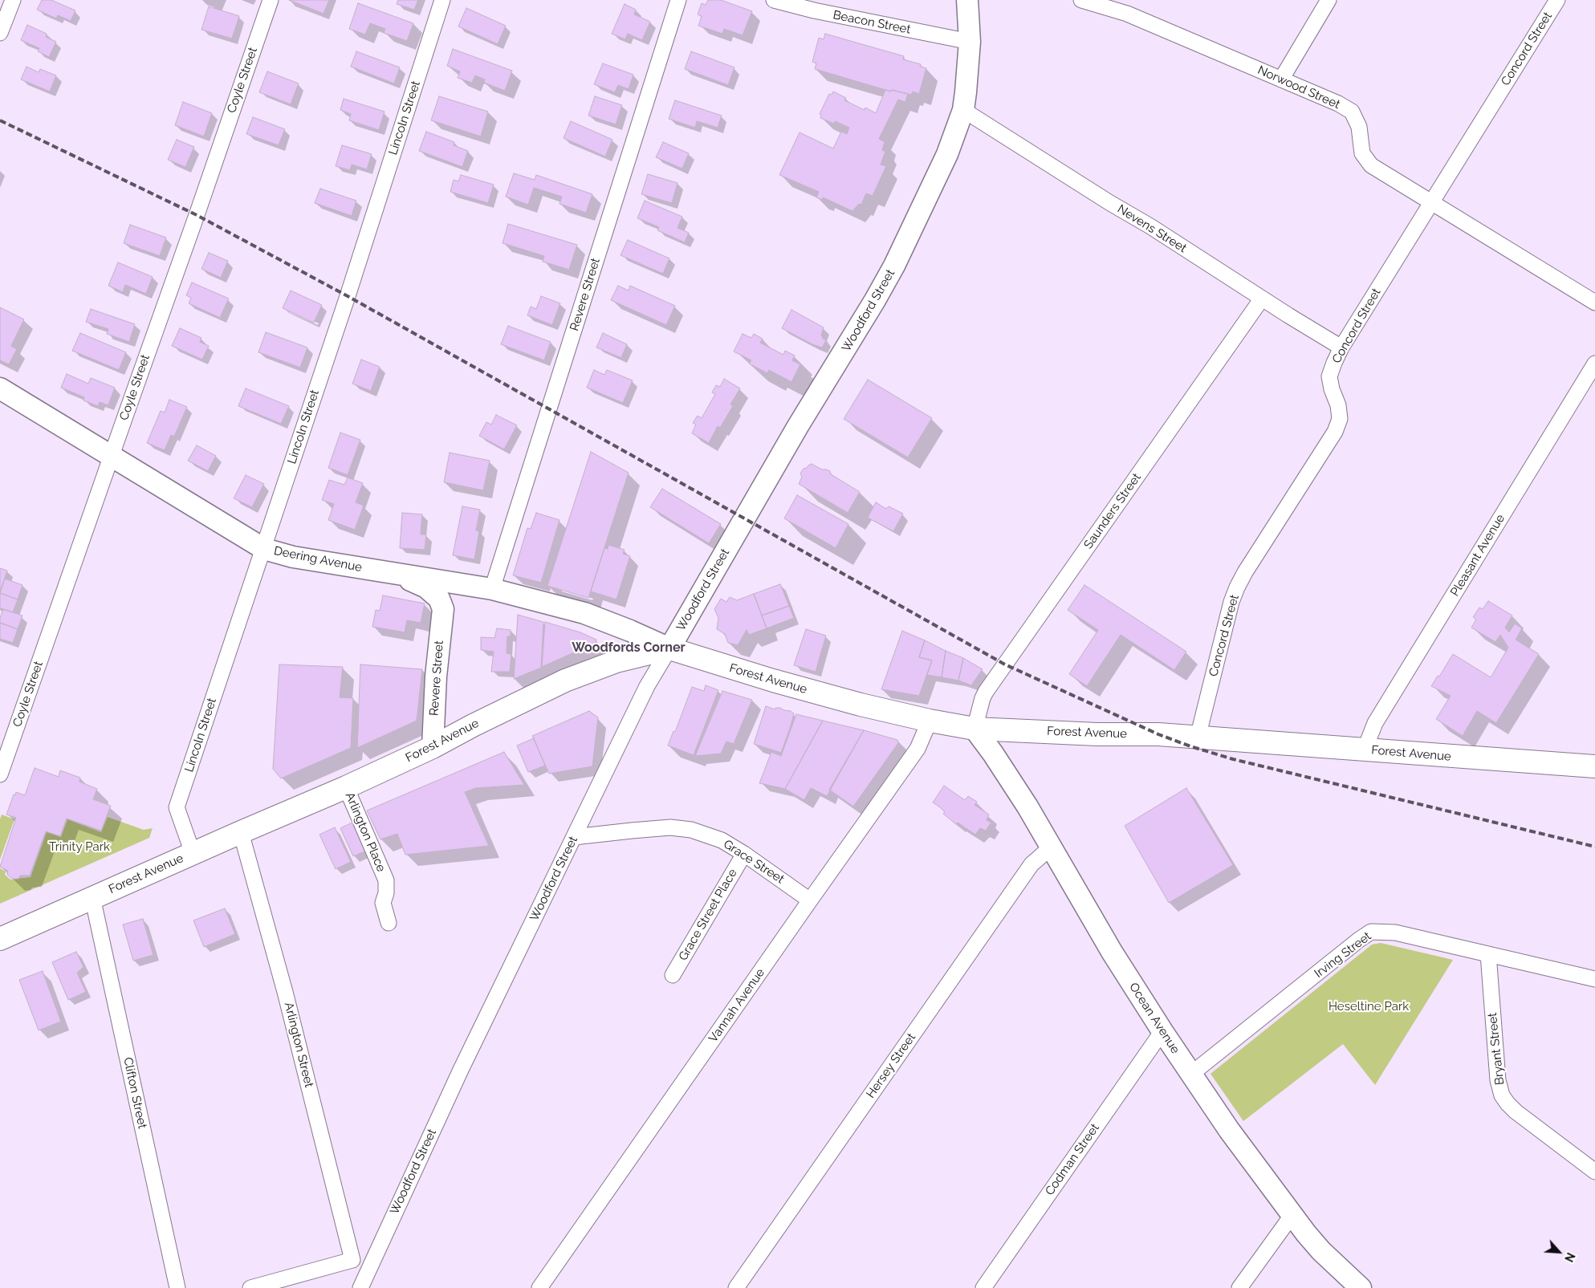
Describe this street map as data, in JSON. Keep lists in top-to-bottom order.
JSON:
{
  "streets": {
    "highway": ["Forest Avenue"],
    "main road": [
      "Revere Street",
      "Woodford Street",
      "Deering Avenue",
      "Ocean Avenue"
    ],
    "street": [
      "Beacon Street",
      "Concord Street",
      "Coyle Street",
      "Norwood Street",
      "Lincoln Street",
      "Nevens Street",
      "Saunders Street",
      "Pleasant Avenue",
      "Arlington Place",
      "Grace Street",
      "Grace Street Place",
      "Irving Street",
      "Vannah Avenue",
      "Arlington Street",
      "Bryant Street",
      "Hersey Street",
      "Clifton Street",
      "Codman Street"
    ]
  },
  "crossings": [
    ["Beacon Street", "Woodford Street"],
    ["Concord Street", "Norwood Street"],
    ["Concord Street", "Nevens Street"],
    ["Concord Street", "Forest Avenue"],
    ["Coyle Street", "Deering Avenue"],
    ["Lincoln Street", "Deering Avenue"],
    ["Lincoln Street", "Forest Avenue"],
    ["Nevens Street", "Woodford Street"],
    ["Nevens Street", "Saunders Street"],
    ["Revere Street", "Deering Avenue"],
    ["Revere Street", "Forest Avenue"],
    ["Woodford Street", "Deering Avenue"],
    ["Woodford Street", "Forest Avenue"],
    ["Woodford Street", "Grace Street"],
    ["Saunders Street", "Forest Avenue"],
    ["Saunders Street", "Ocean Avenue"],
    ["Pleasant Avenue", "Forest Avenue"],
    ["Deering Avenue", "Forest Avenue"],
    ["Forest Avenue", "Arlington Place"],
    ["Forest Avenue", "Vannah Avenue"],
    ["Forest Avenue", "Ocean Avenue"],
    ["Forest Avenue", "Arlington Street"],
    ["Forest Avenue", "Clifton Street"],
    ["Grace Street", "Grace Street Place"],
    ["Grace Street", "Vannah Avenue"],
    ["Irving Street", "Ocean Avenue"],
    ["Irving Street", "Bryant Street"],
    ["Ocean Avenue", "Hersey Street"],
    ["Ocean Avenue", "Codman Street"]
  ],
  "districts": ["Woodfords Corner"],
  "parks": ["Trinity Park", "Heseltine Park"],
  "north": "bottom right"
}
